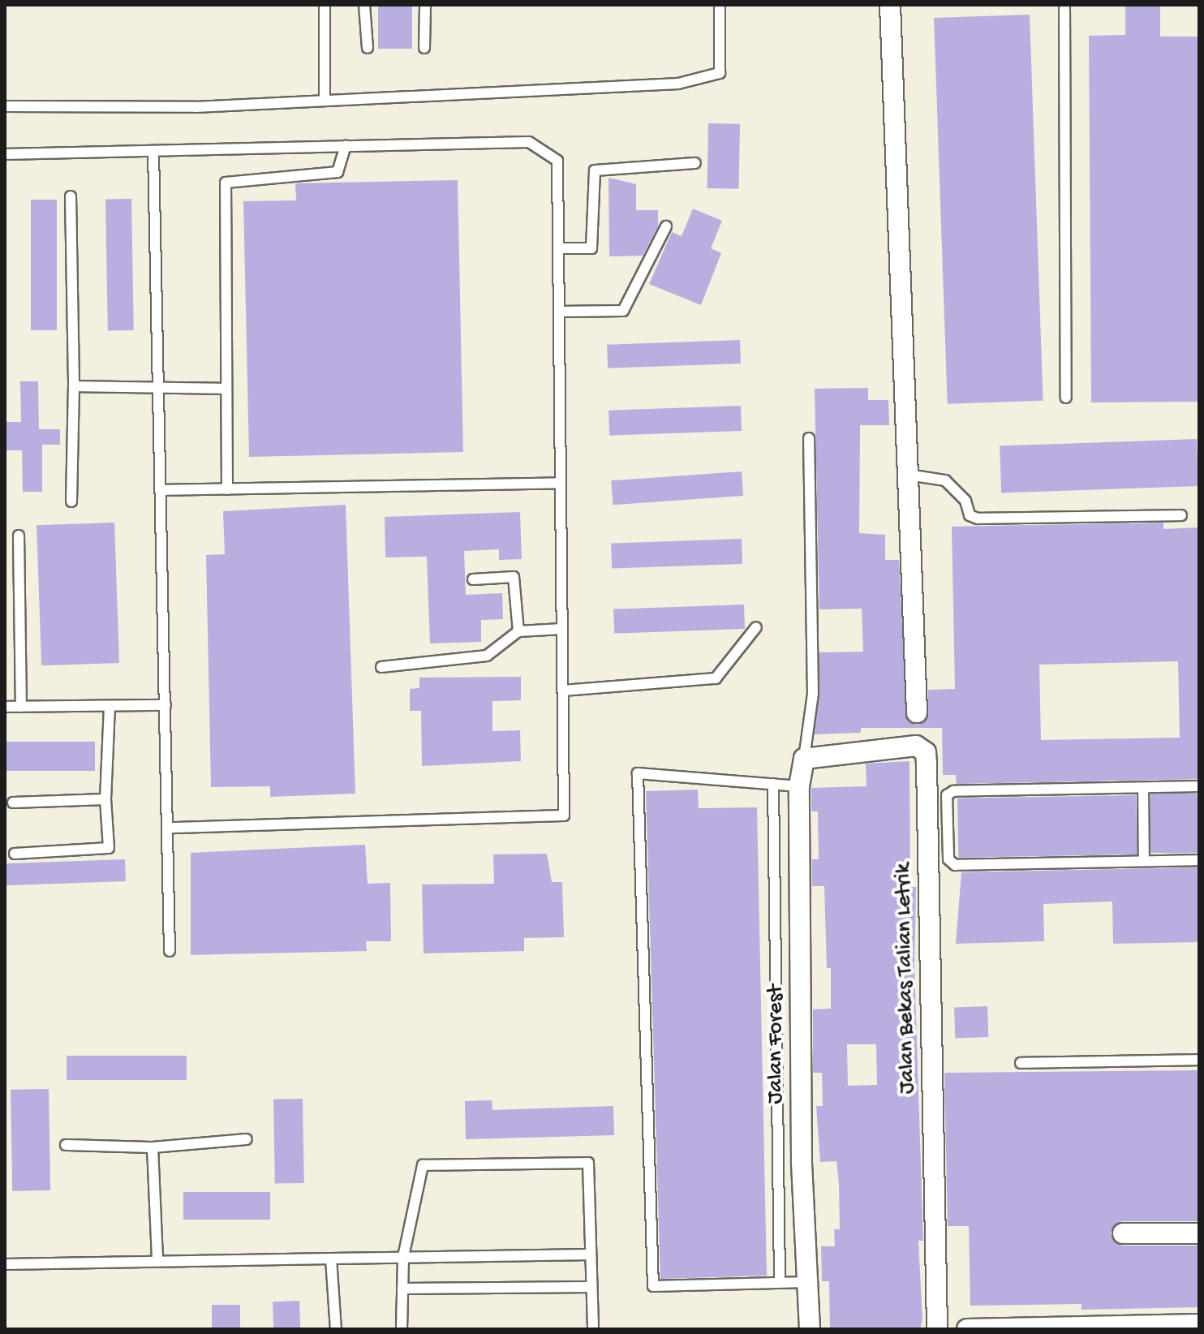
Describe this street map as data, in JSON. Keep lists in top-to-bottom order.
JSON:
{
  "streets": {
    "street": ["Jalan Bekas Talian Letrik", "Jalan Forest"]
  },
  "crossings": [
    ["Jalan Bekas Talian Letrik", "Jalan Forest"]
  ]
}
